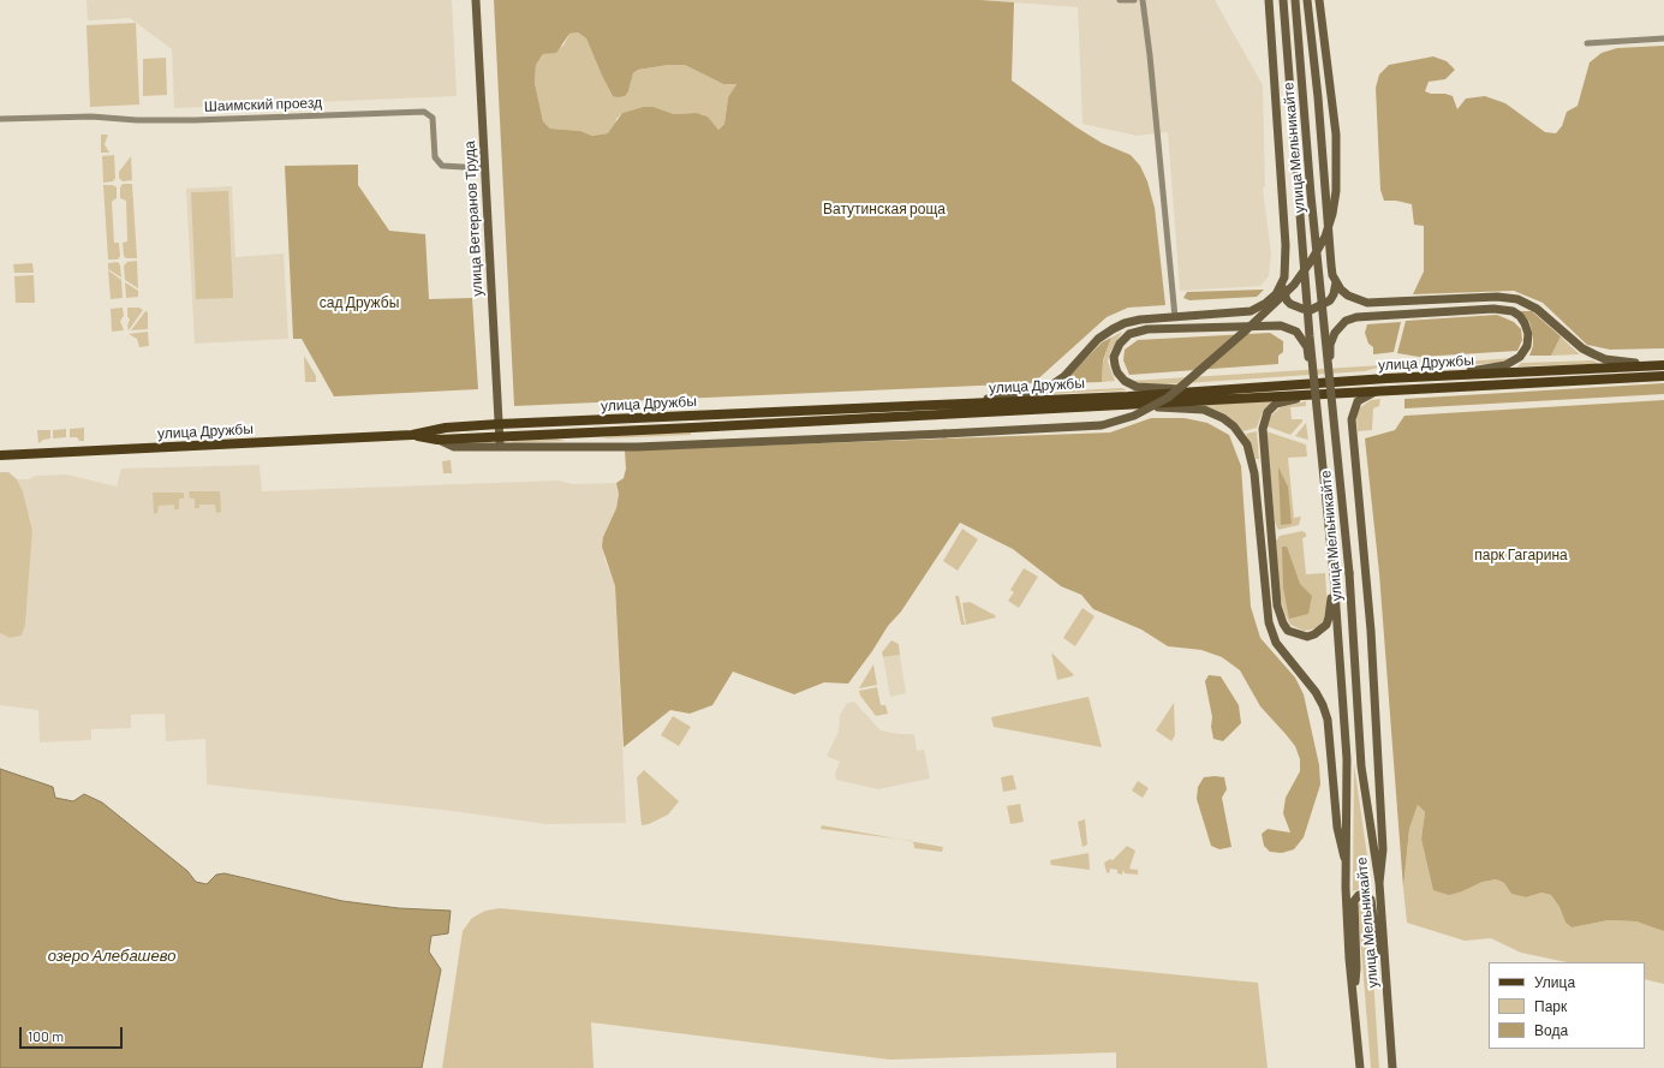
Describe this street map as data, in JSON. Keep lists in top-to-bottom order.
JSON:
{
  "streets": {
    "main road": ["улица Мельникайте", "улица Ветеранов Труда", "улица Дружбы"],
    "street": ["Шаимский проезд"]
  },
  "crossings": [
    ["Шаимский проезд", "улица Ветеранов Труда"],
    ["улица Ветеранов Труда", "улица Дружбы"]
  ],
  "water": ["озеро Алебашево"],
  "parks": ["Ватутинская роща", "сад Дружбы", "парк Гагарина"],
  "legend": ["Улица", "Парк", "Вода"],
  "scale_bar": "100 m"
}
